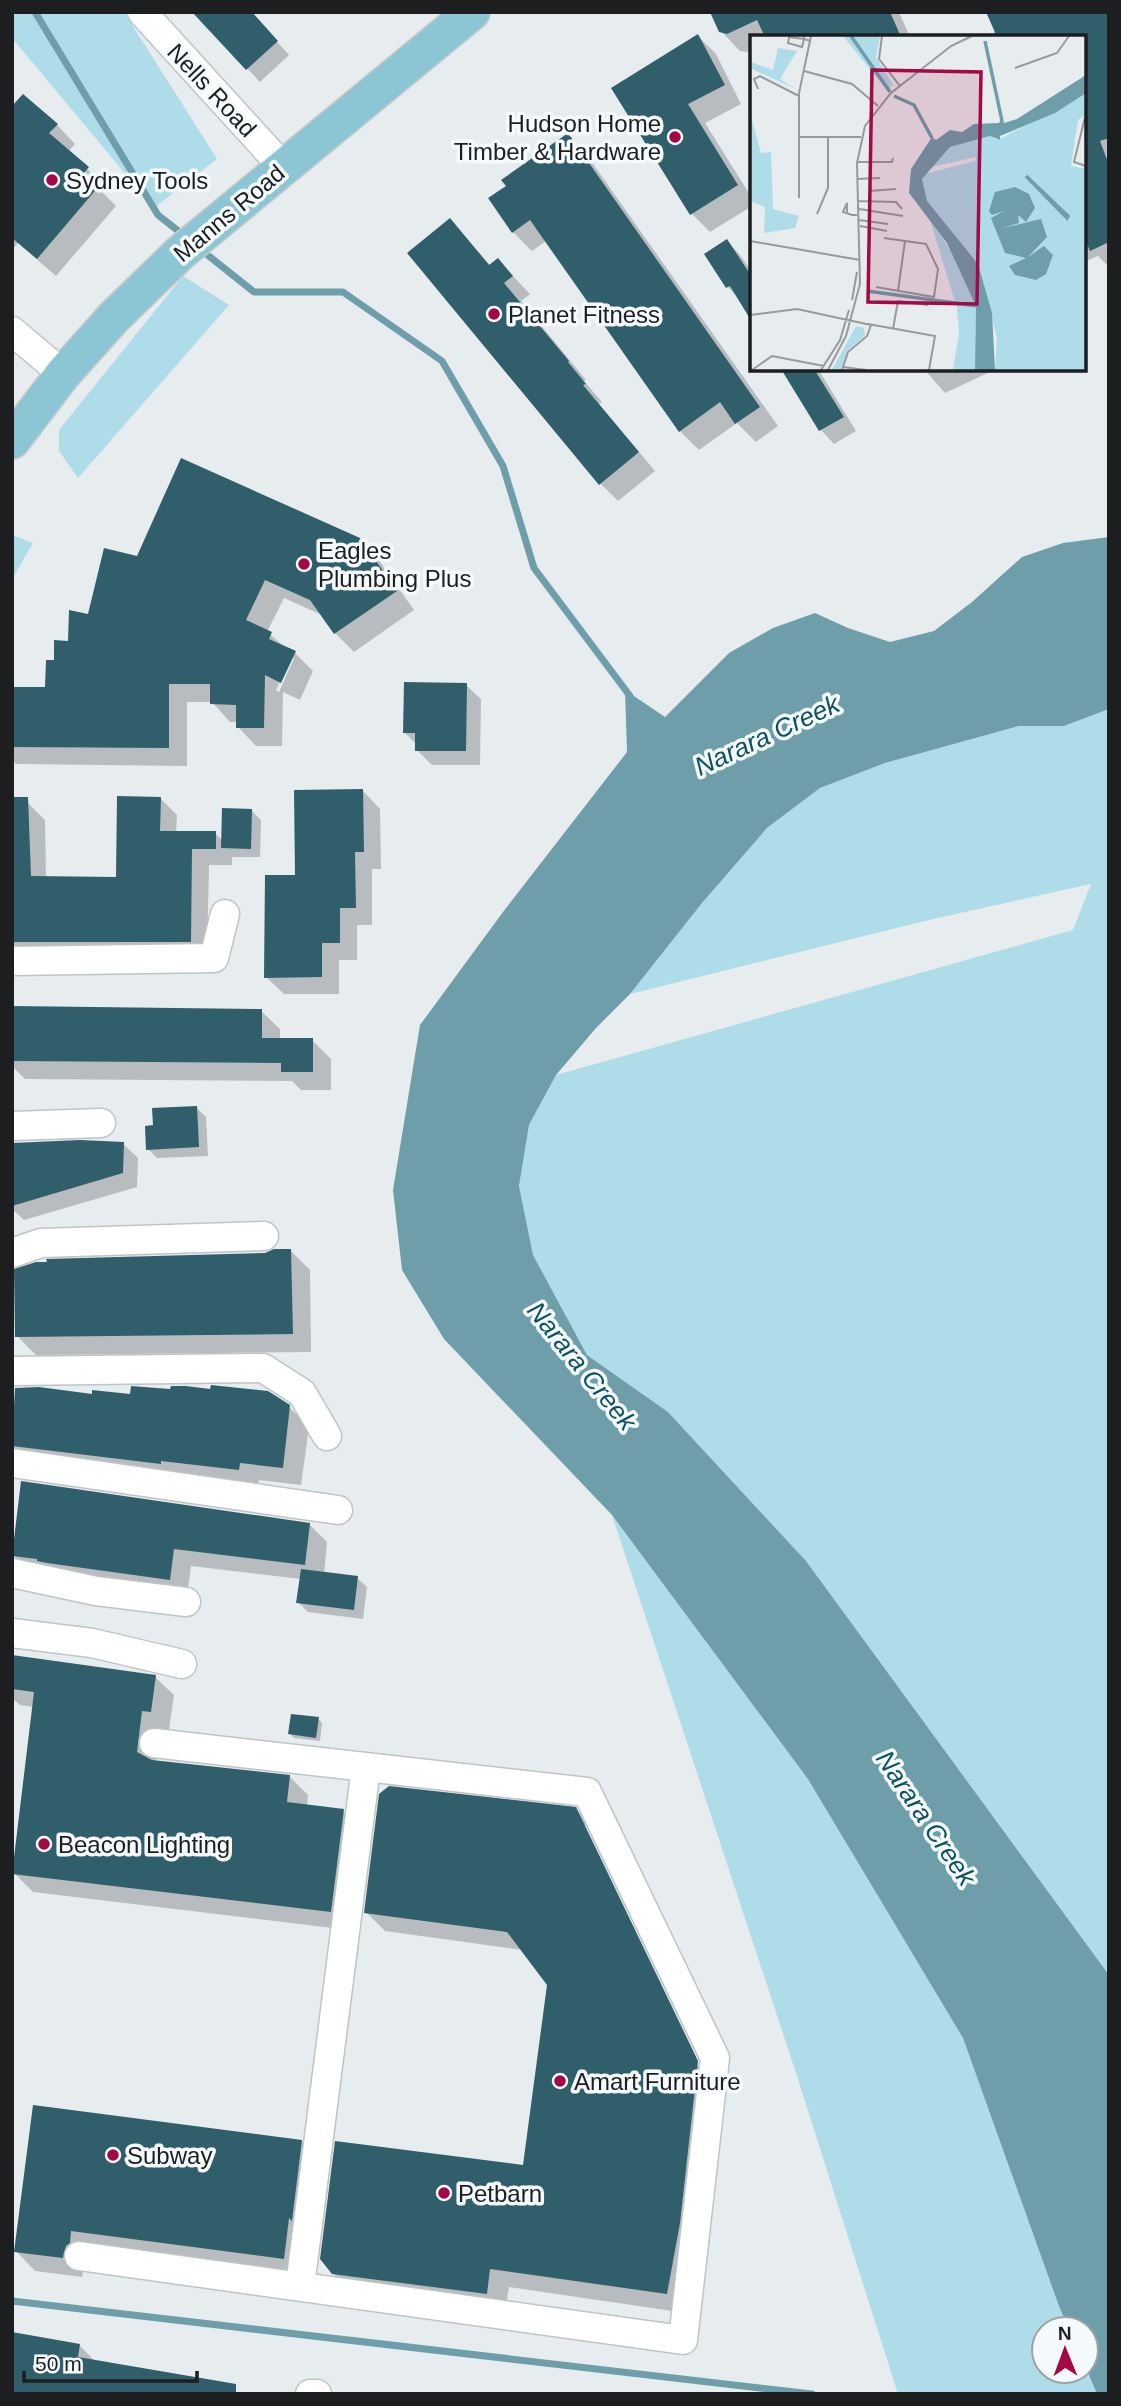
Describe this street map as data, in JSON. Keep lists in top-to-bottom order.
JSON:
{
  "streets": {
    "main road": ["Manns Road"],
    "street": ["Nells Road"]
  },
  "crossings": [
    ["Nells Road", "Manns Road"]
  ],
  "water": ["Narara Creek"],
  "places": [
    "Hudson Home Timber & Hardware",
    "Sydney Tools",
    "Planet Fitness",
    "Eagles Plumbing Plus",
    "Beacon Lighting",
    "Amart Furniture",
    "Subway",
    "Petbarn"
  ],
  "scale_bar": "50 m",
  "north": "top"
}
